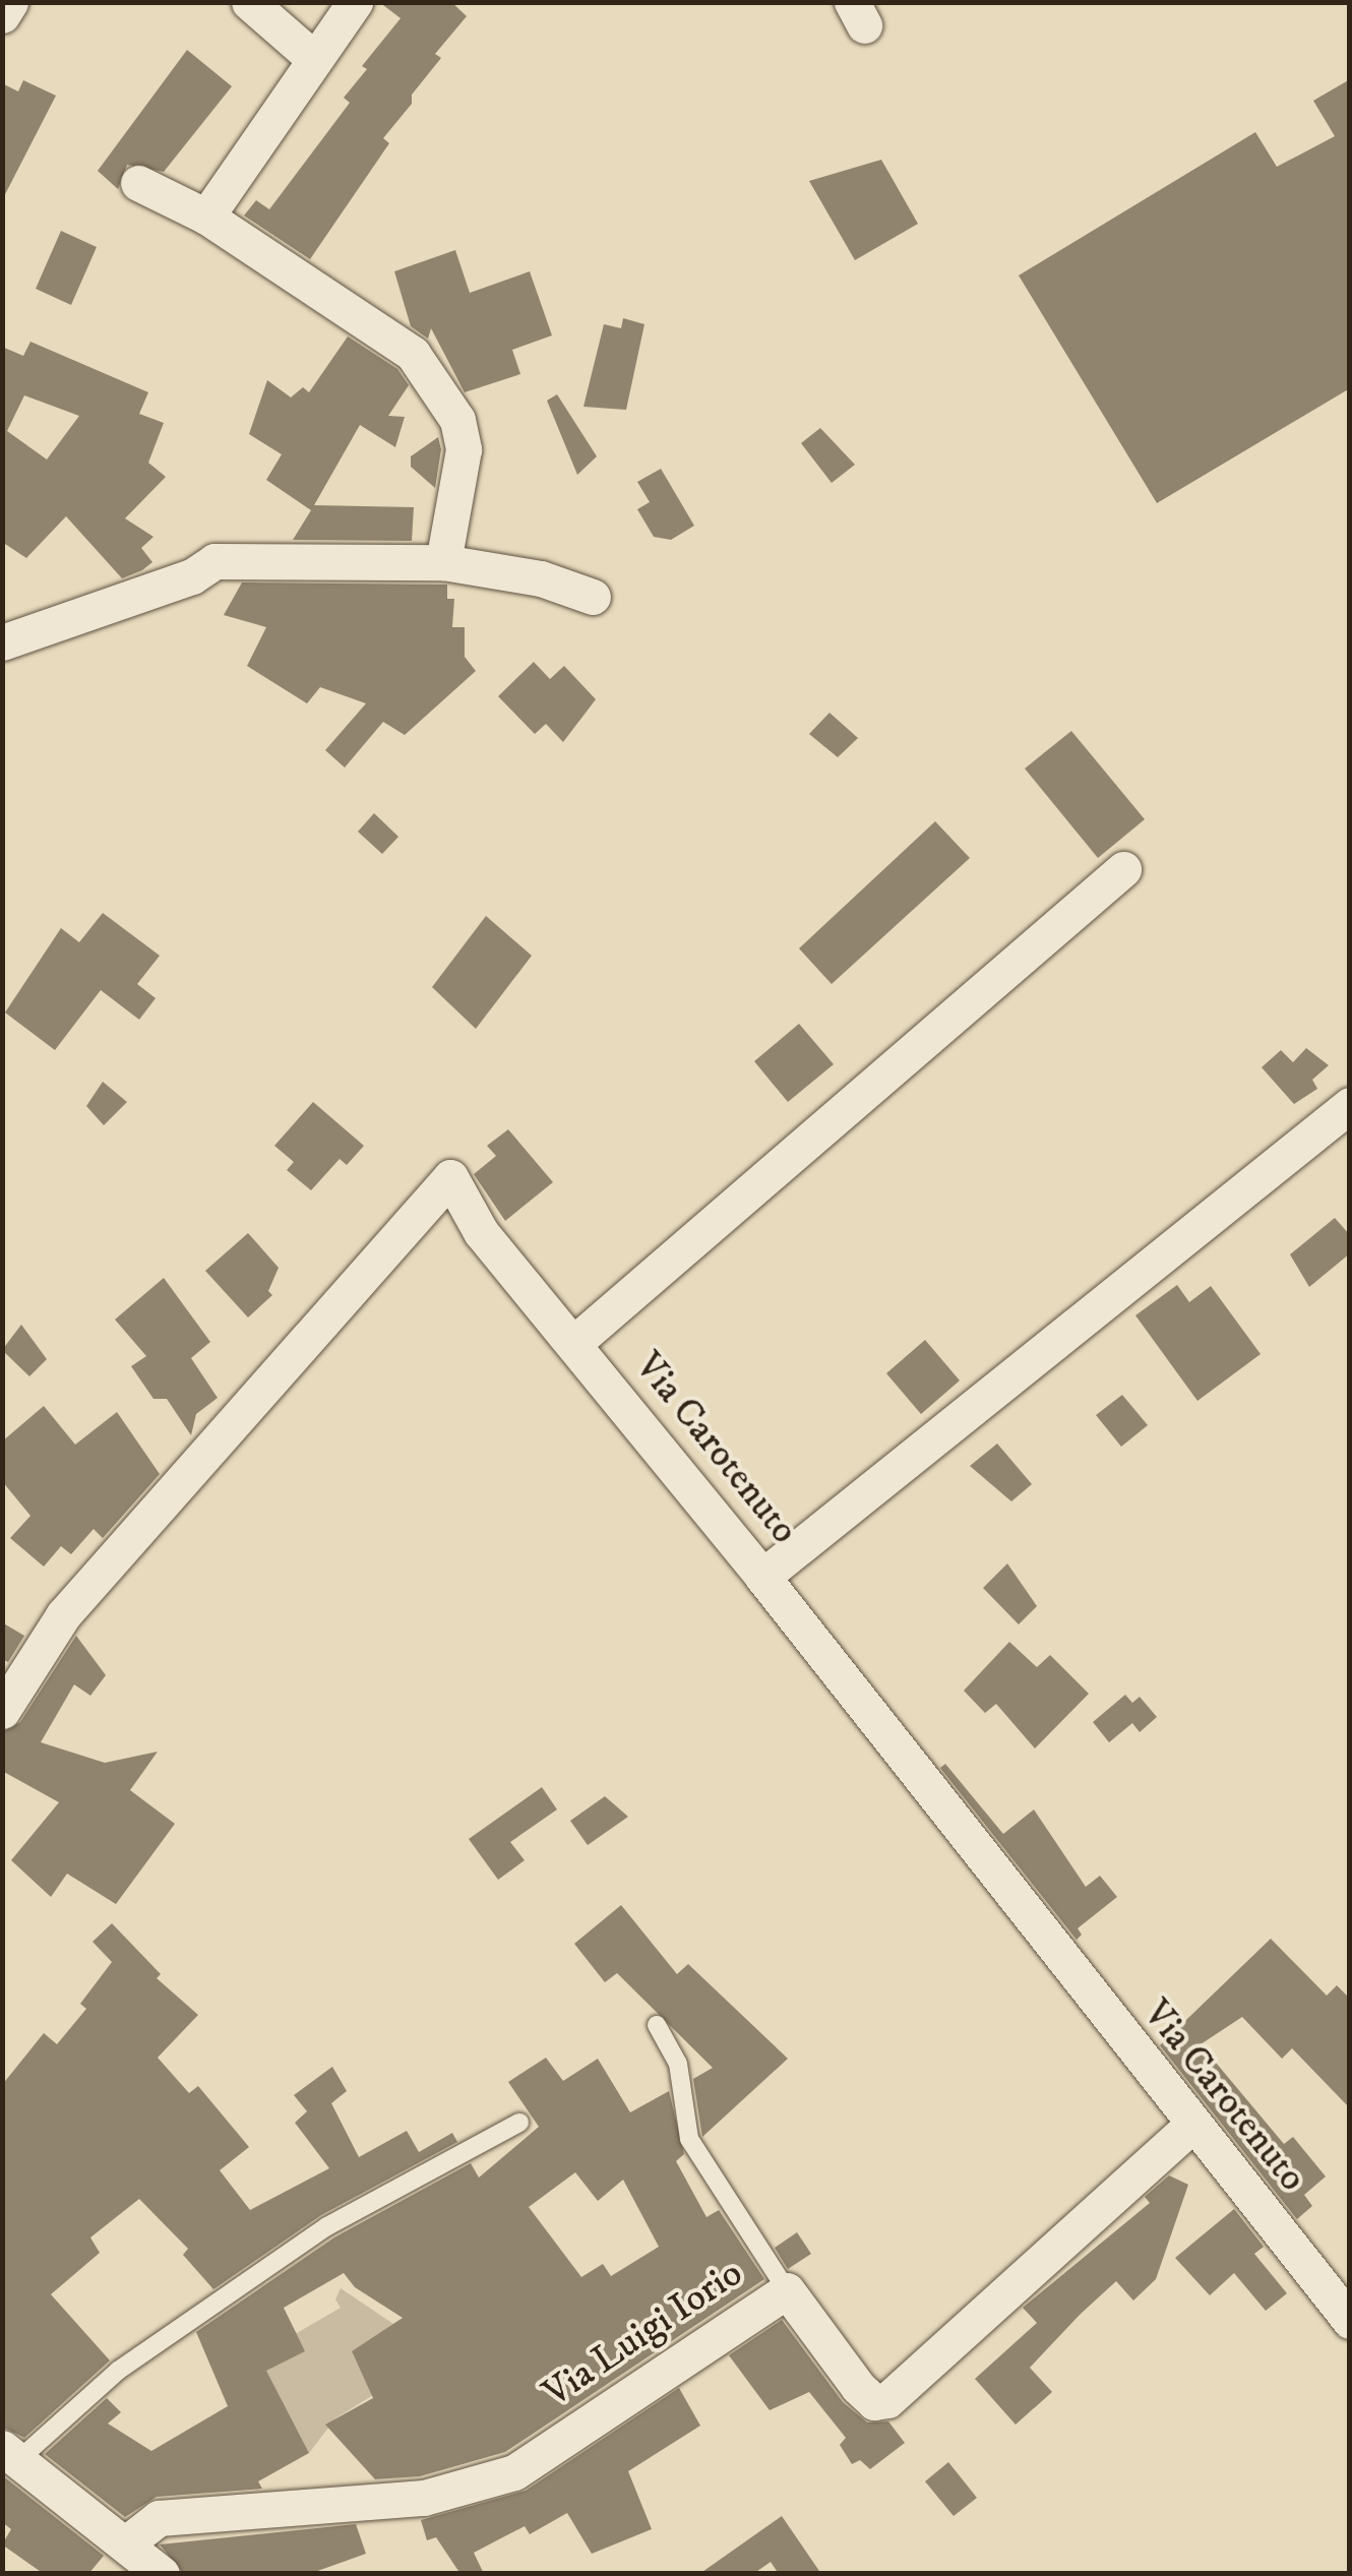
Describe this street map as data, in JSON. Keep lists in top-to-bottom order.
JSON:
{
  "streets": {
    "street": ["Via Carotenuto", "Via Luigi Iorio"]
  },
  "crossings": [
    ["Via Carotenuto", "Via Luigi Iorio"]
  ]
}
